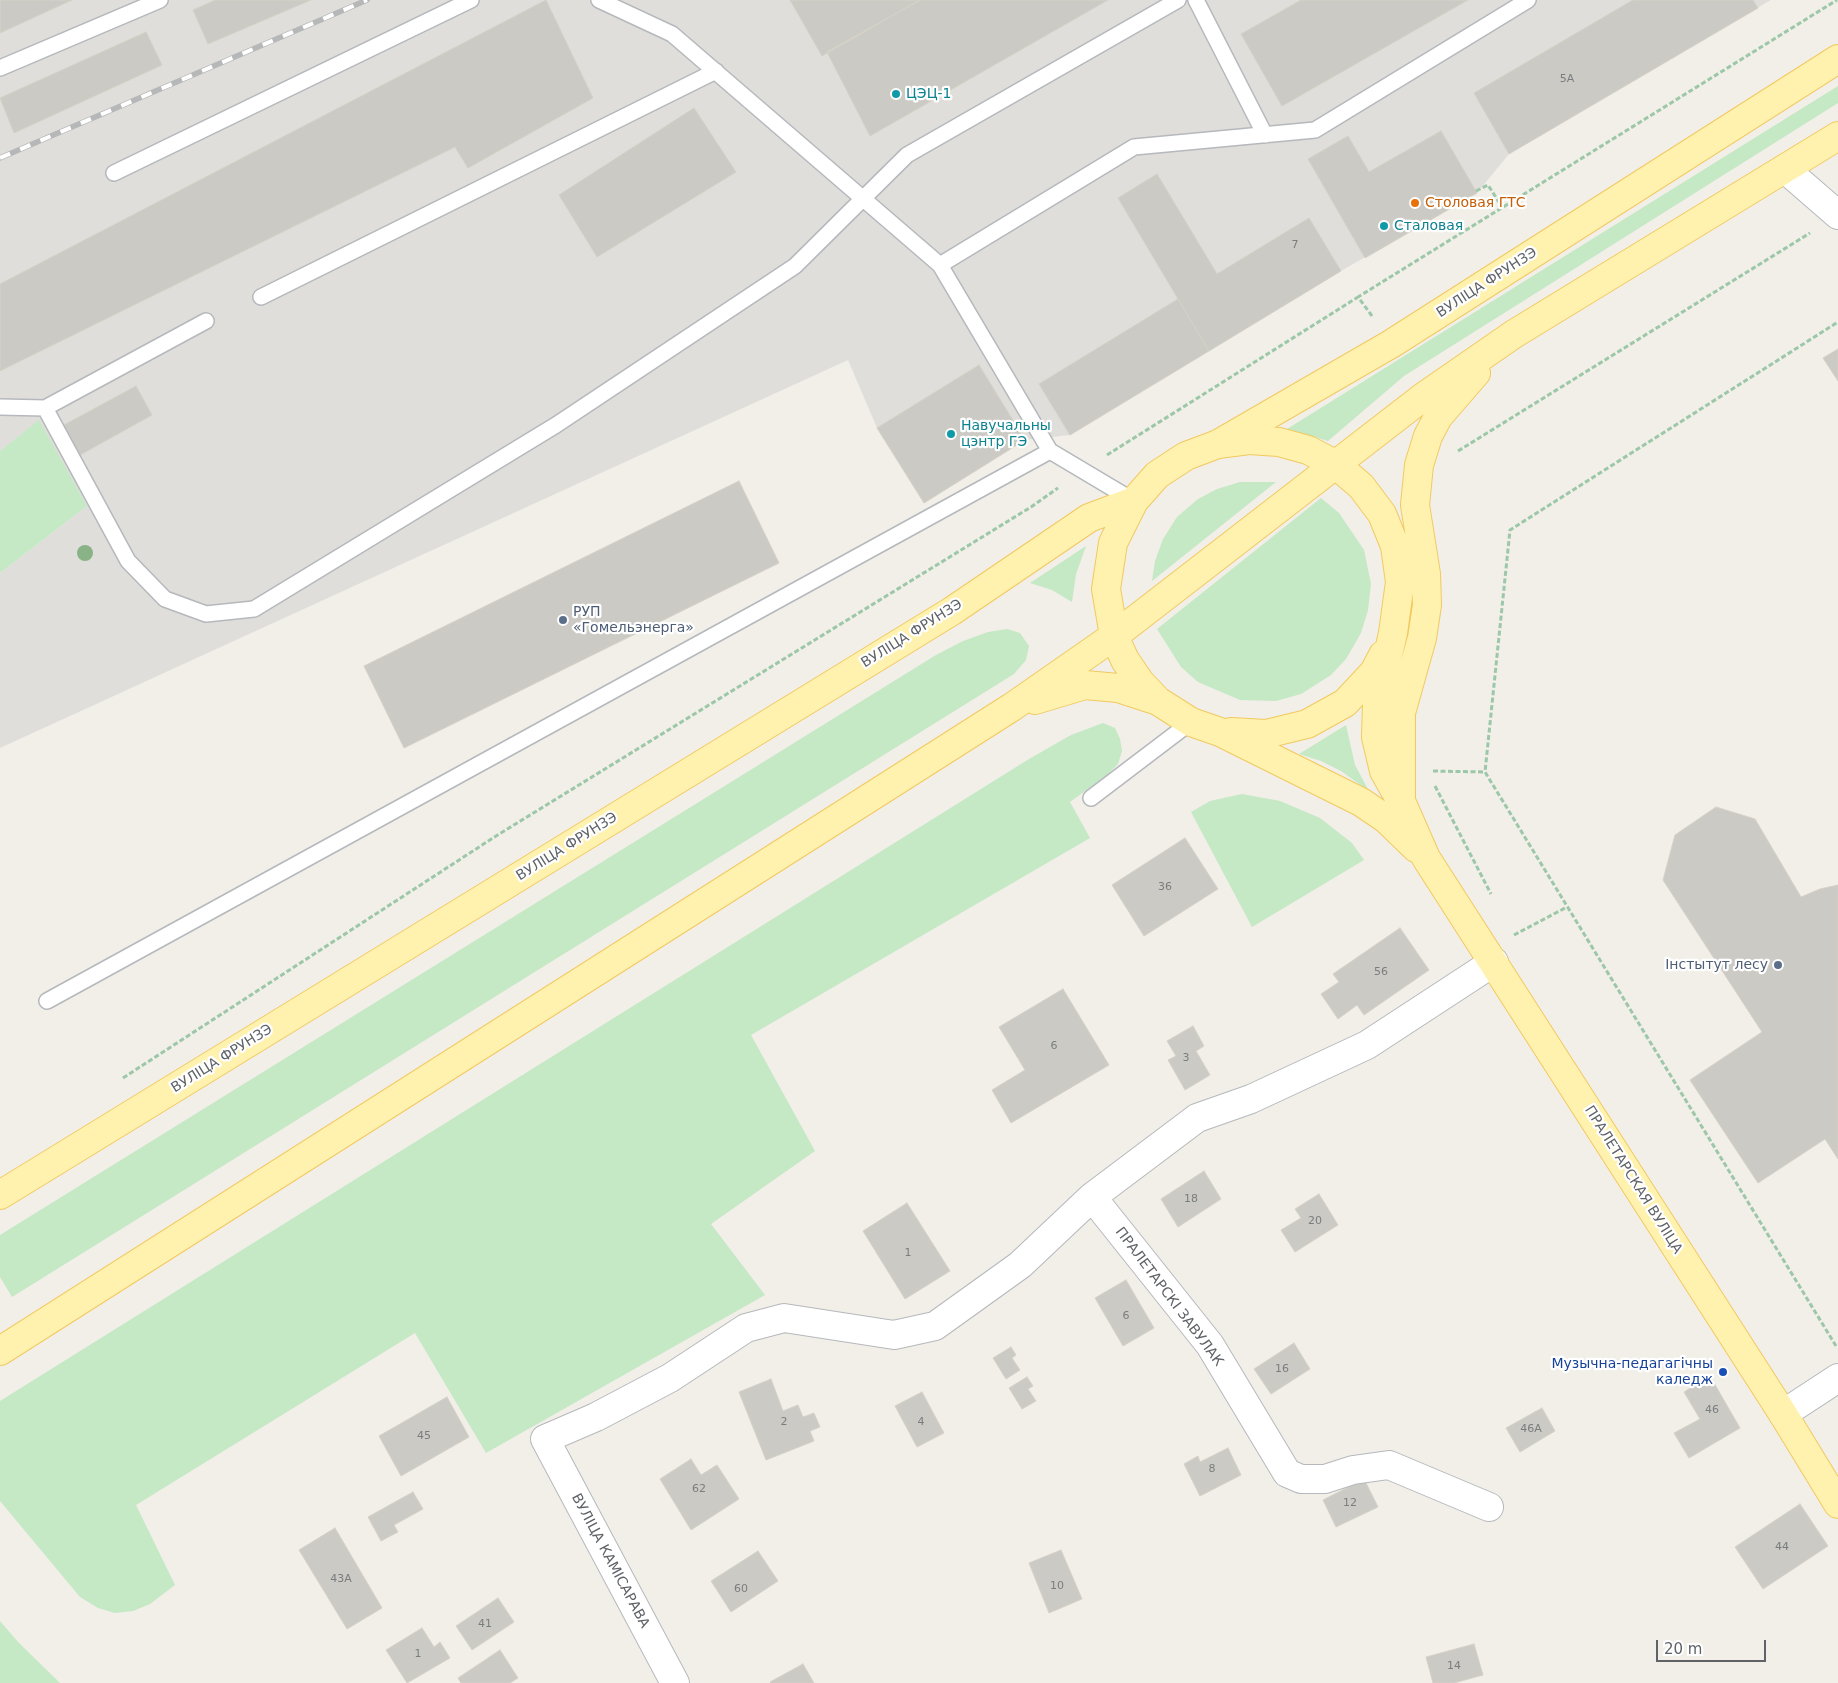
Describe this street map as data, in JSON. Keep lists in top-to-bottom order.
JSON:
{
  "streets": {
    "main road": ["ВУЛІЦА ФРУНЗЭ", "ПРАЛЕТАРСКАЯ ВУЛІЦА"],
    "street": ["ПРАЛЕТАРСКІ ЗАВУЛАК", "ВУЛІЦА КАМІСАРАВА"]
  },
  "crossings": [
    ["ПРАЛЕТАРСКІ ЗАВУЛАК", "ВУЛІЦА КАМІСАРАВА"]
  ],
  "places": [
    "ЦЭЦ-1",
    "Столовая ГТС",
    "Сталовая",
    "Навучальны цэнтр ГЭ",
    "РУП «Гомельэнерга»",
    "Інстытут лесу",
    "Музычна-педагагічны каледж"
  ],
  "house_numbers": [
    "5А",
    "7",
    "36",
    "56",
    "6",
    "3",
    "18",
    "20",
    "1",
    "6",
    "16",
    "46",
    "2",
    "4",
    "46А",
    "45",
    "8",
    "62",
    "12",
    "44",
    "43А",
    "10",
    "60",
    "41",
    "1",
    "14"
  ],
  "scale_bar": "20 m"
}
